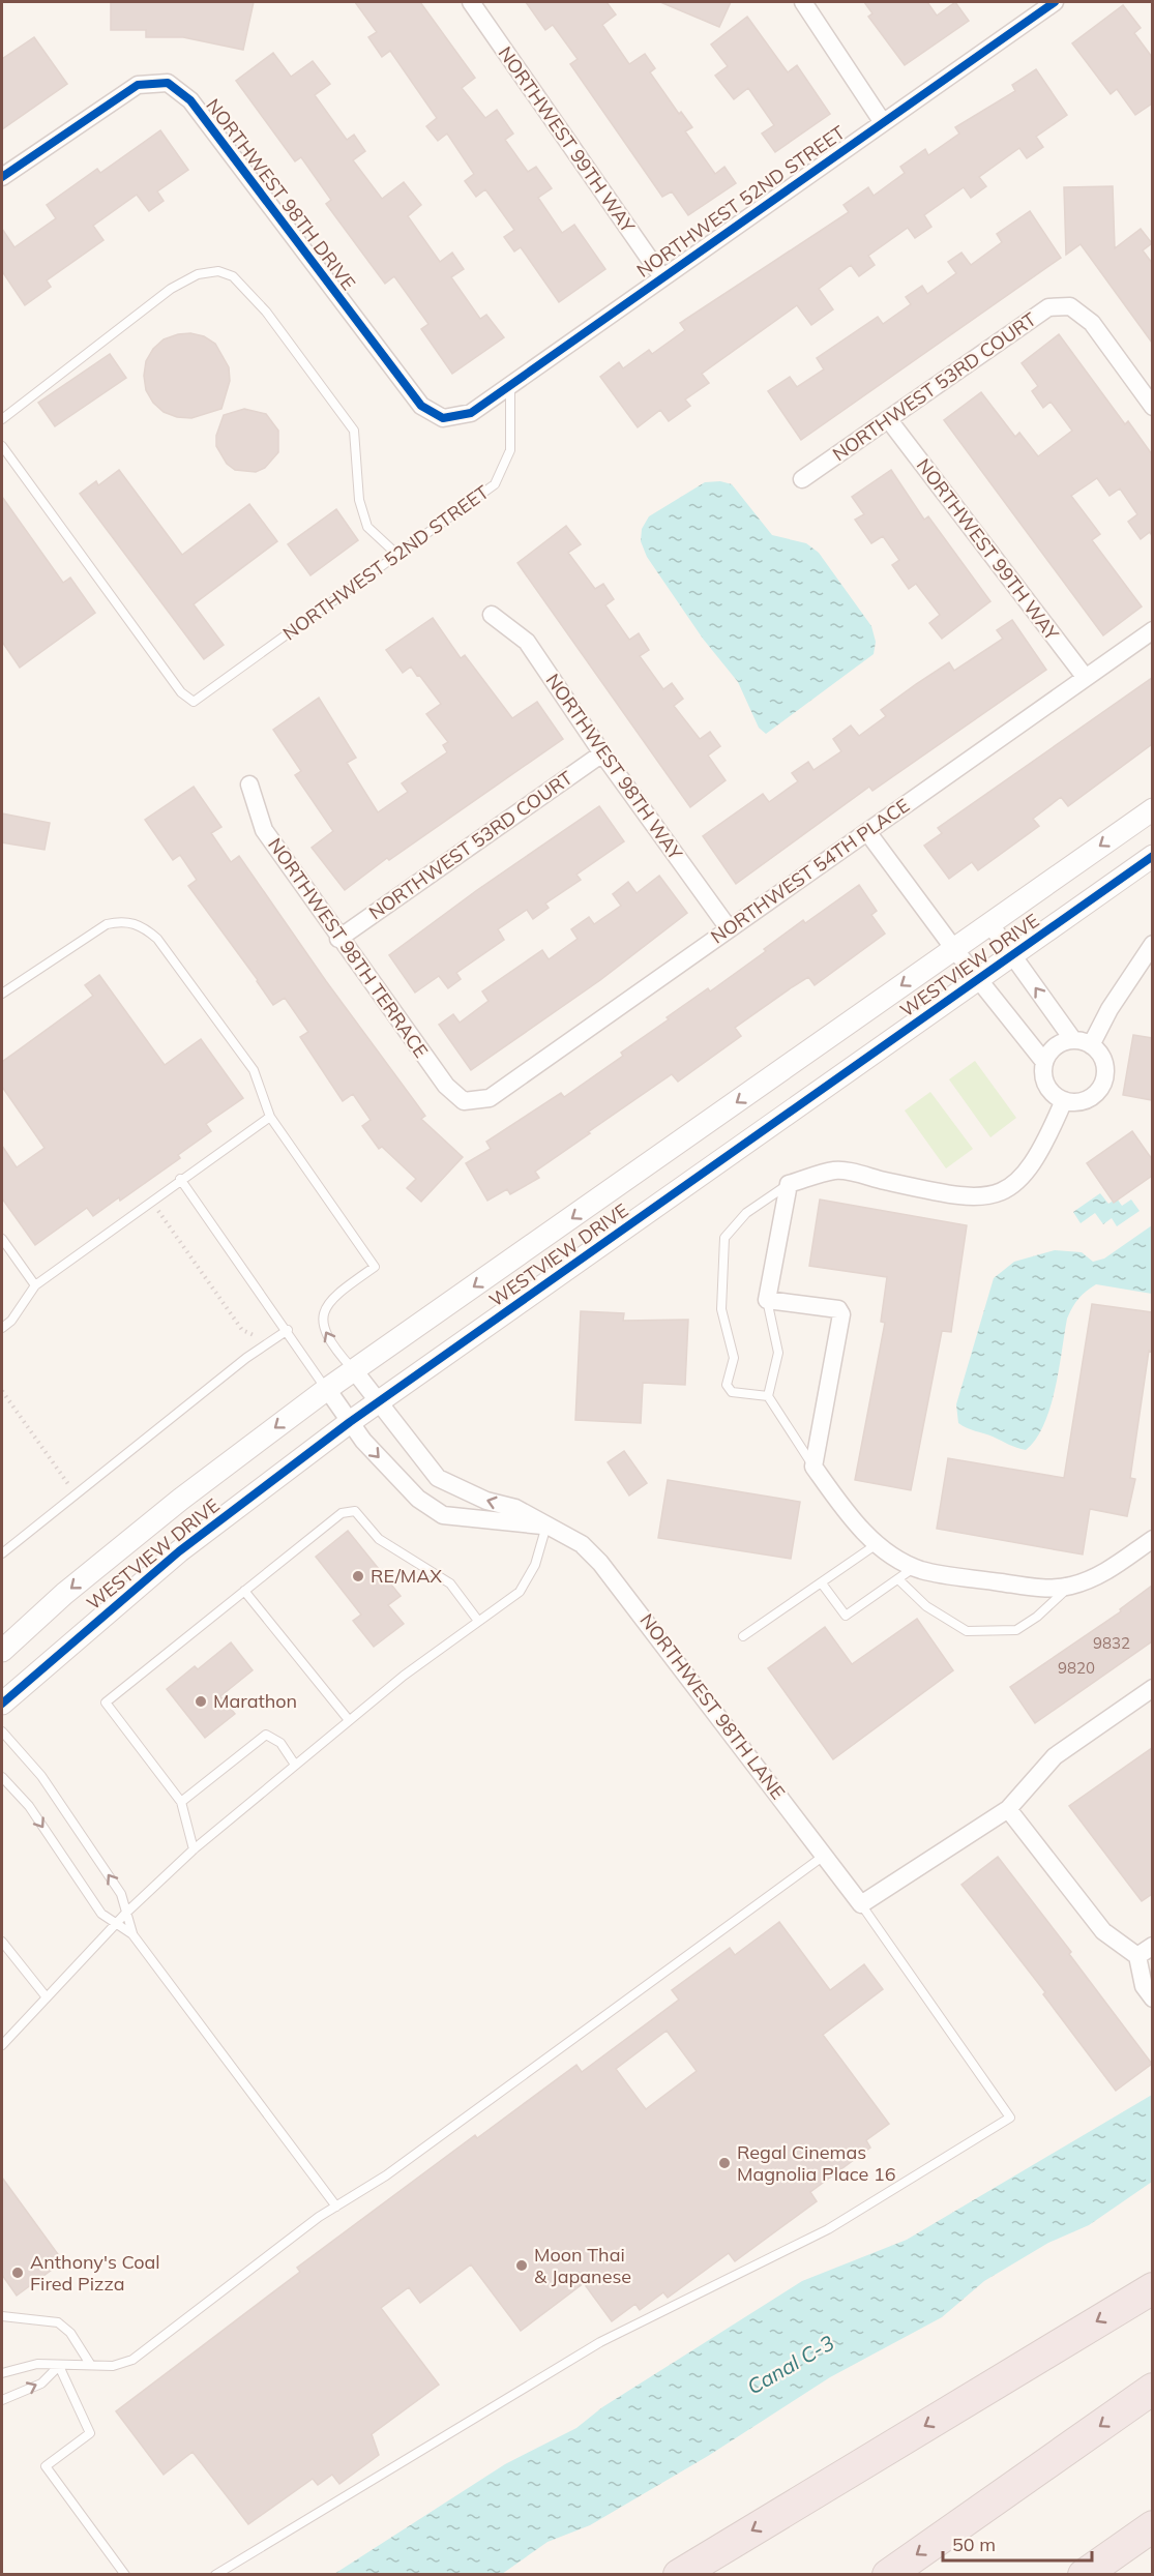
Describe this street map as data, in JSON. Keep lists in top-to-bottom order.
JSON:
{
  "streets": {
    "street": [
      "NORTHWEST 99TH WAY",
      "NORTHWEST 98TH DRIVE",
      "NORTHWEST 52ND STREET",
      "NORTHWEST 53RD COURT",
      "NORTHWEST 98TH WAY",
      "NORTHWEST 54TH PLACE",
      "NORTHWEST 98TH TERRACE",
      "WESTVIEW DRIVE",
      "NORTHWEST 98TH LANE"
    ]
  },
  "crossings": [
    ["NORTHWEST 99TH WAY", "NORTHWEST 52ND STREET"],
    ["NORTHWEST 99TH WAY", "NORTHWEST 53RD COURT"],
    ["NORTHWEST 99TH WAY", "NORTHWEST 54TH PLACE"],
    ["NORTHWEST 98TH DRIVE", "NORTHWEST 52ND STREET"],
    ["NORTHWEST 53RD COURT", "NORTHWEST 98TH WAY"],
    ["NORTHWEST 53RD COURT", "NORTHWEST 98TH TERRACE"],
    ["NORTHWEST 98TH WAY", "NORTHWEST 54TH PLACE"],
    ["NORTHWEST 54TH PLACE", "NORTHWEST 98TH TERRACE"],
    ["WESTVIEW DRIVE", "NORTHWEST 98TH LANE"]
  ],
  "water": ["Canal C-3"],
  "places": [
    "RE/MAX",
    "Marathon",
    "Regal Cinemas Magnolia Place 16",
    "Moon Thai & Japanese",
    "Anthony's Coal Fired Pizza"
  ],
  "house_numbers": ["9832", "9820"],
  "scale_bar": "50 m"
}
